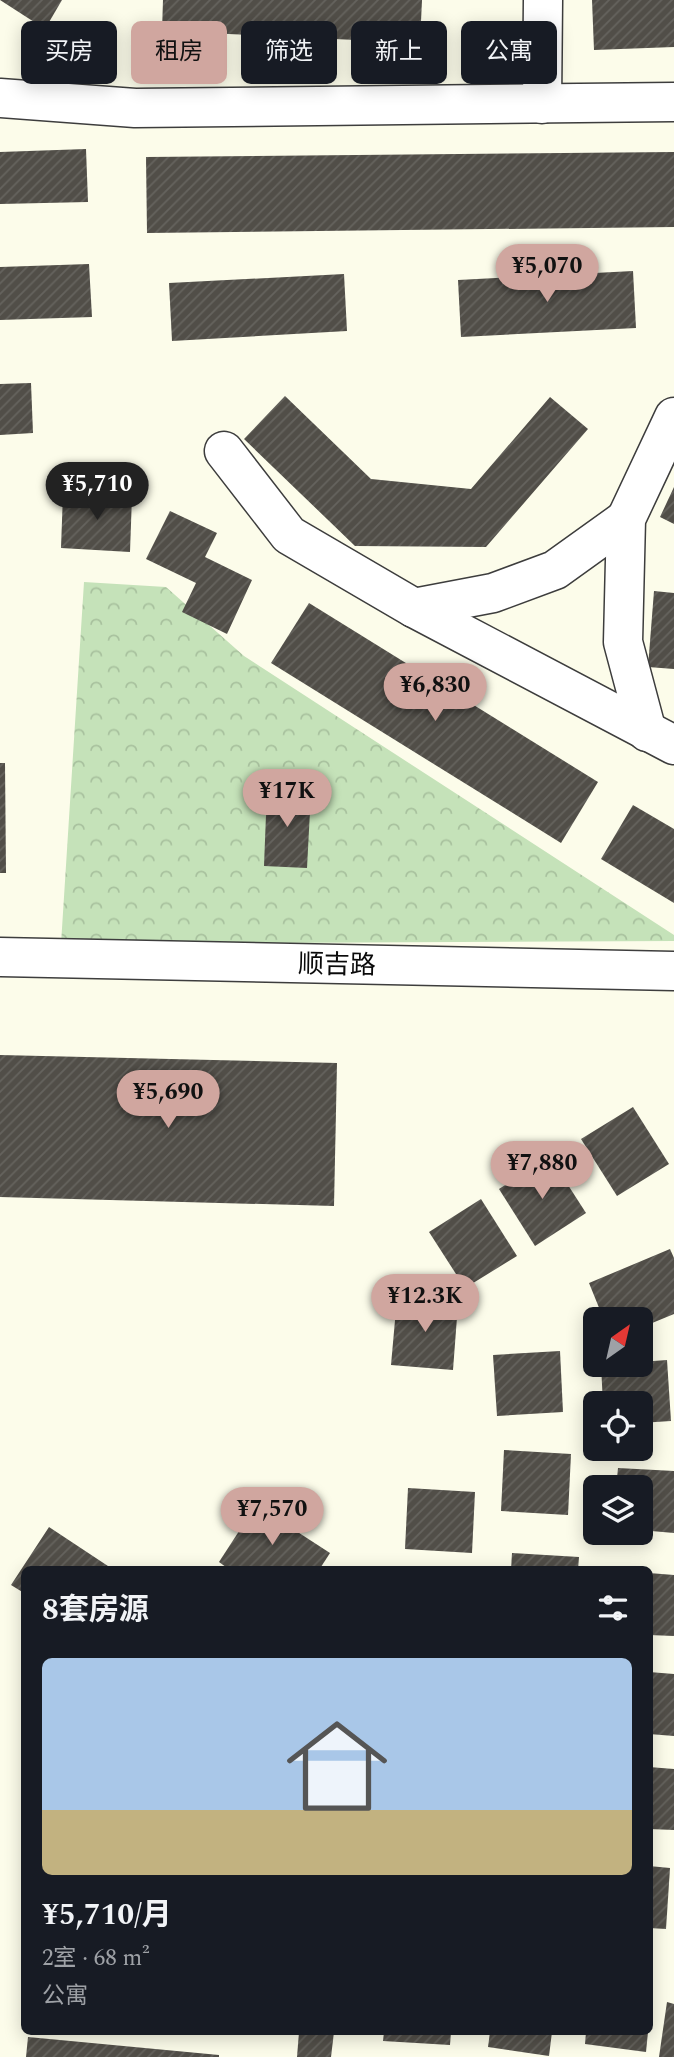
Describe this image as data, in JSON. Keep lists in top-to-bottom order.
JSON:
{
  "streets": {
    "street": ["顺吉路"]
  },
  "north": "top right",
  "page": {
    "chip": [
      "买房",
      "租房",
      "筛选",
      "新上",
      "公寓"
    ],
    "price": [
      "¥5,070",
      "¥5,710",
      "¥6,830",
      "¥17K",
      "¥5,690",
      "¥7,880",
      "¥12.3K",
      "¥7,570"
    ],
    "heading": "8套房源",
    "list": [
      {
        "name": "¥5,710/月",
        "note": "2室 · 68 m² · 公寓"
      }
    ]
  }
}
